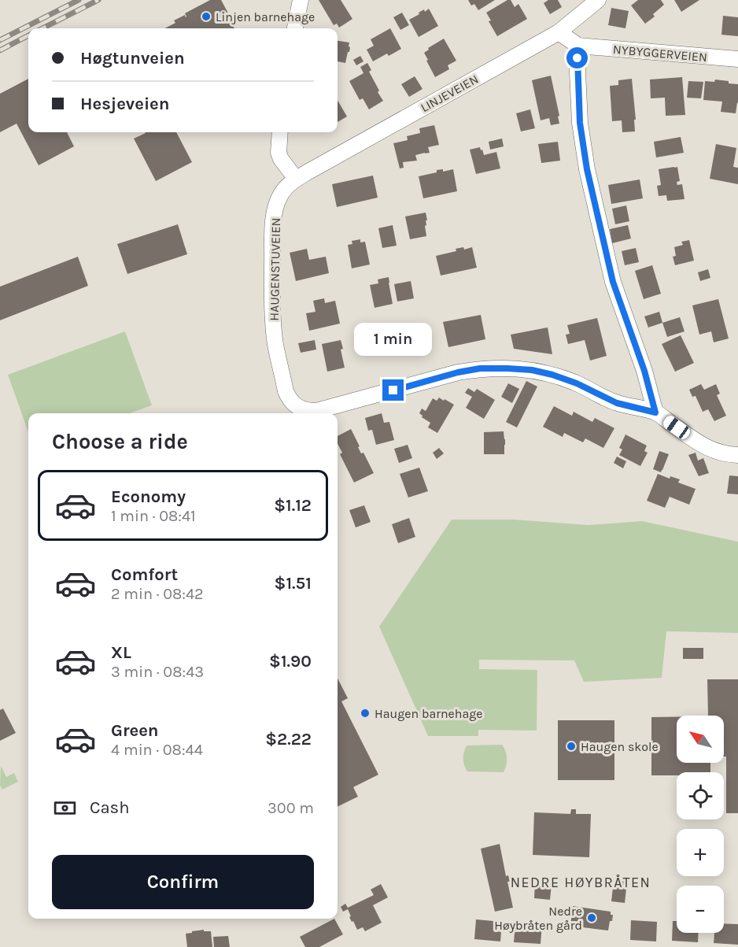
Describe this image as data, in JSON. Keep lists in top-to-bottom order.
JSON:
{
  "streets": {
    "street": ["NYBYGGERVEIEN", "LINJEVEIEN", "HAUGENSTUVEIEN"]
  },
  "crossings": [
    ["NYBYGGERVEIEN", "LINJEVEIEN"],
    ["LINJEVEIEN", "HAUGENSTUVEIEN"]
  ],
  "districts": ["NEDRE HØYBRÅTEN"],
  "places": [
    "Linjen barnehage",
    "Haugen barnehage",
    "Haugen skole",
    "Nedre Høybråten gård"
  ],
  "north": "top left",
  "page": {
    "banner": ["Høgtunveien", "Hesjeveien"],
    "bubble": "1 min",
    "heading": "Choose a ride",
    "list": [
      {
        "name": "Economy",
        "note": "1 min · 08:41",
        "value": "$1.12"
      },
      {
        "name": "Comfort",
        "note": "2 min · 08:42",
        "value": "$1.51"
      },
      {
        "name": "XL",
        "note": "3 min · 08:43",
        "value": "$1.90"
      },
      {
        "name": "Green",
        "note": "4 min · 08:44",
        "value": "$2.22"
      }
    ],
    "map_buttons": ["+", "−"],
    "pay": ["Cash", "300 m"],
    "buttons": "Confirm"
  }
}
